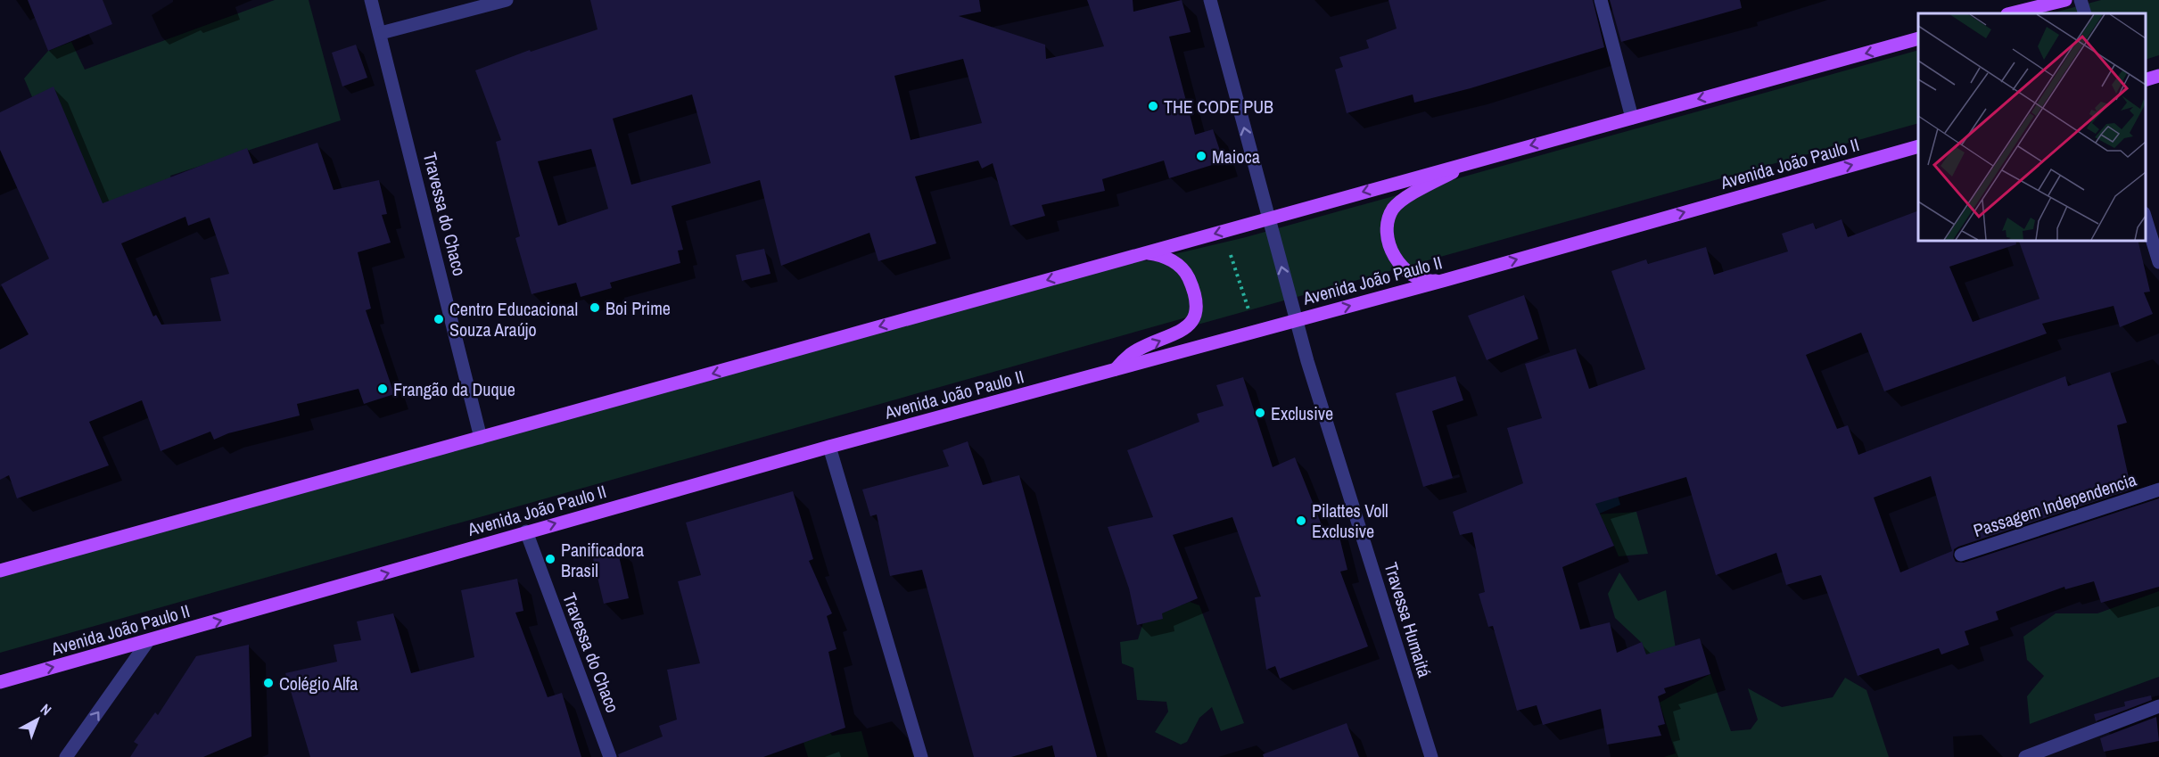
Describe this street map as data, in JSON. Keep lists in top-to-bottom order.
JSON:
{
  "streets": {
    "main road": ["Avenida João Paulo II"],
    "street": ["Travessa do Chaco", "Passagem Independencia", "Travessa Humaitá"]
  },
  "crossings": [
    ["Avenida João Paulo II", "Travessa do Chaco"],
    ["Avenida João Paulo II", "Travessa Humaitá"]
  ],
  "one_way": ["Travessa Humaitá"],
  "places": [
    "THE CODE PUB",
    "Maioca",
    "Boi Prime",
    "Centro Educacional Souza Araújo",
    "Frangão da Duque",
    "Exclusive",
    "Pilattes Voll Exclusive",
    "Panificadora Brasil",
    "Colégio Alfa"
  ],
  "north": "top right"
}
